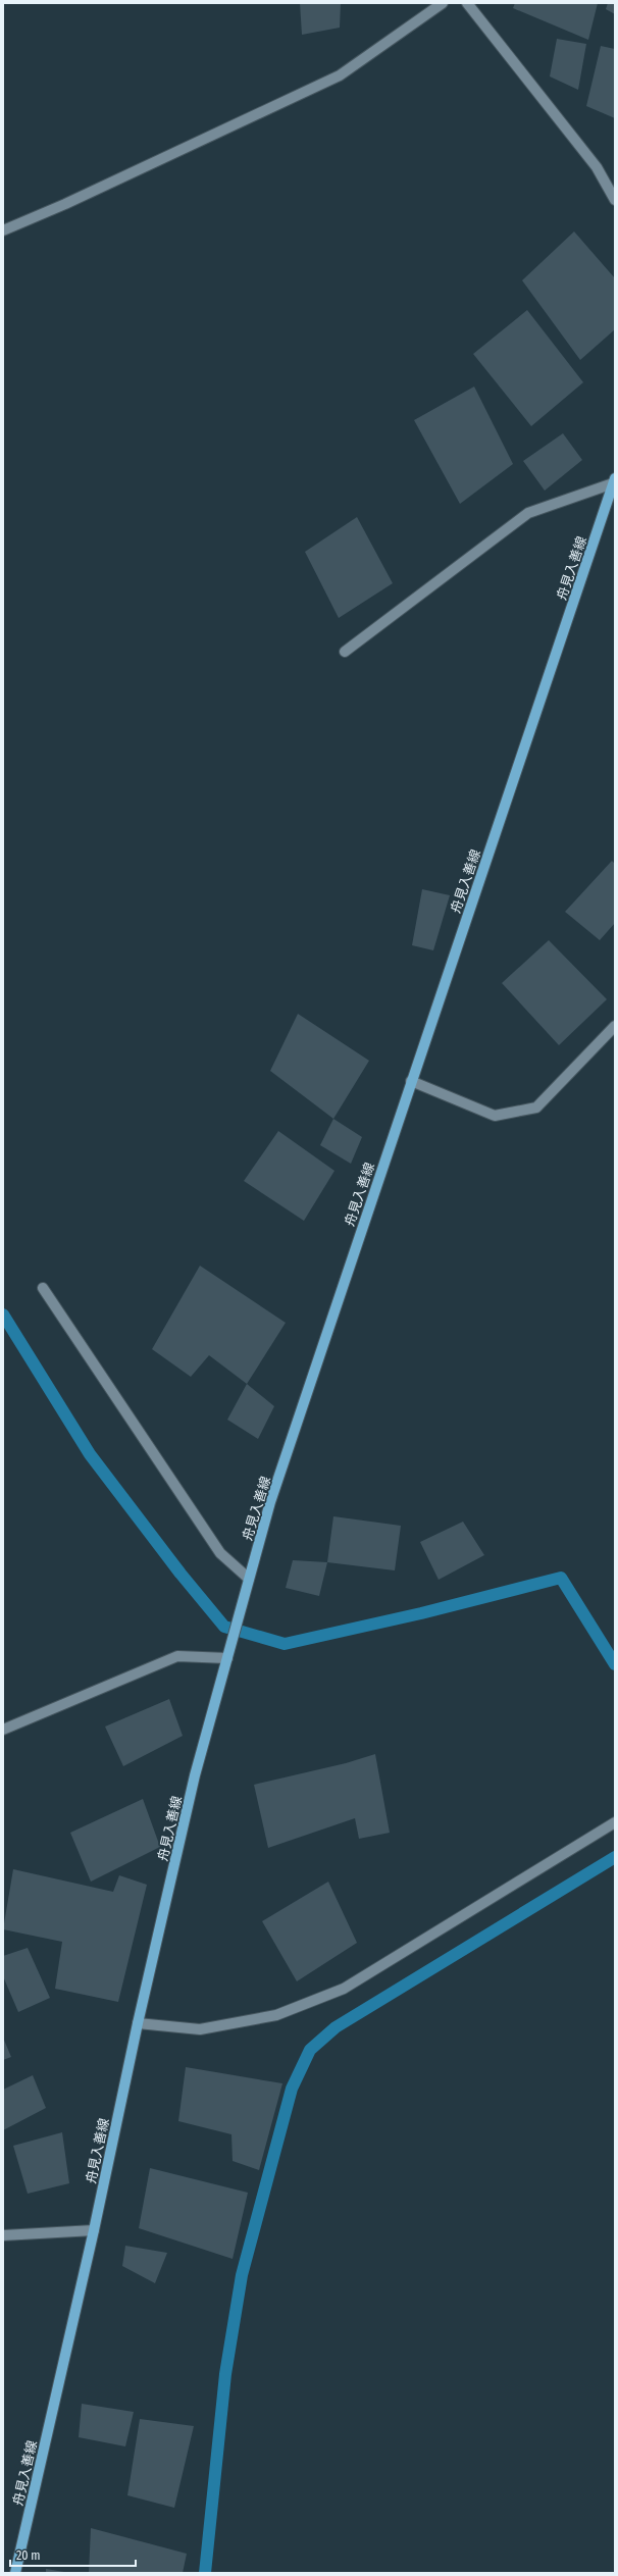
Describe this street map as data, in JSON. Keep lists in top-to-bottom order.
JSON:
{
  "streets": {
    "main road": ["舟見入善線"]
  },
  "scale_bar": "20 m"
}
